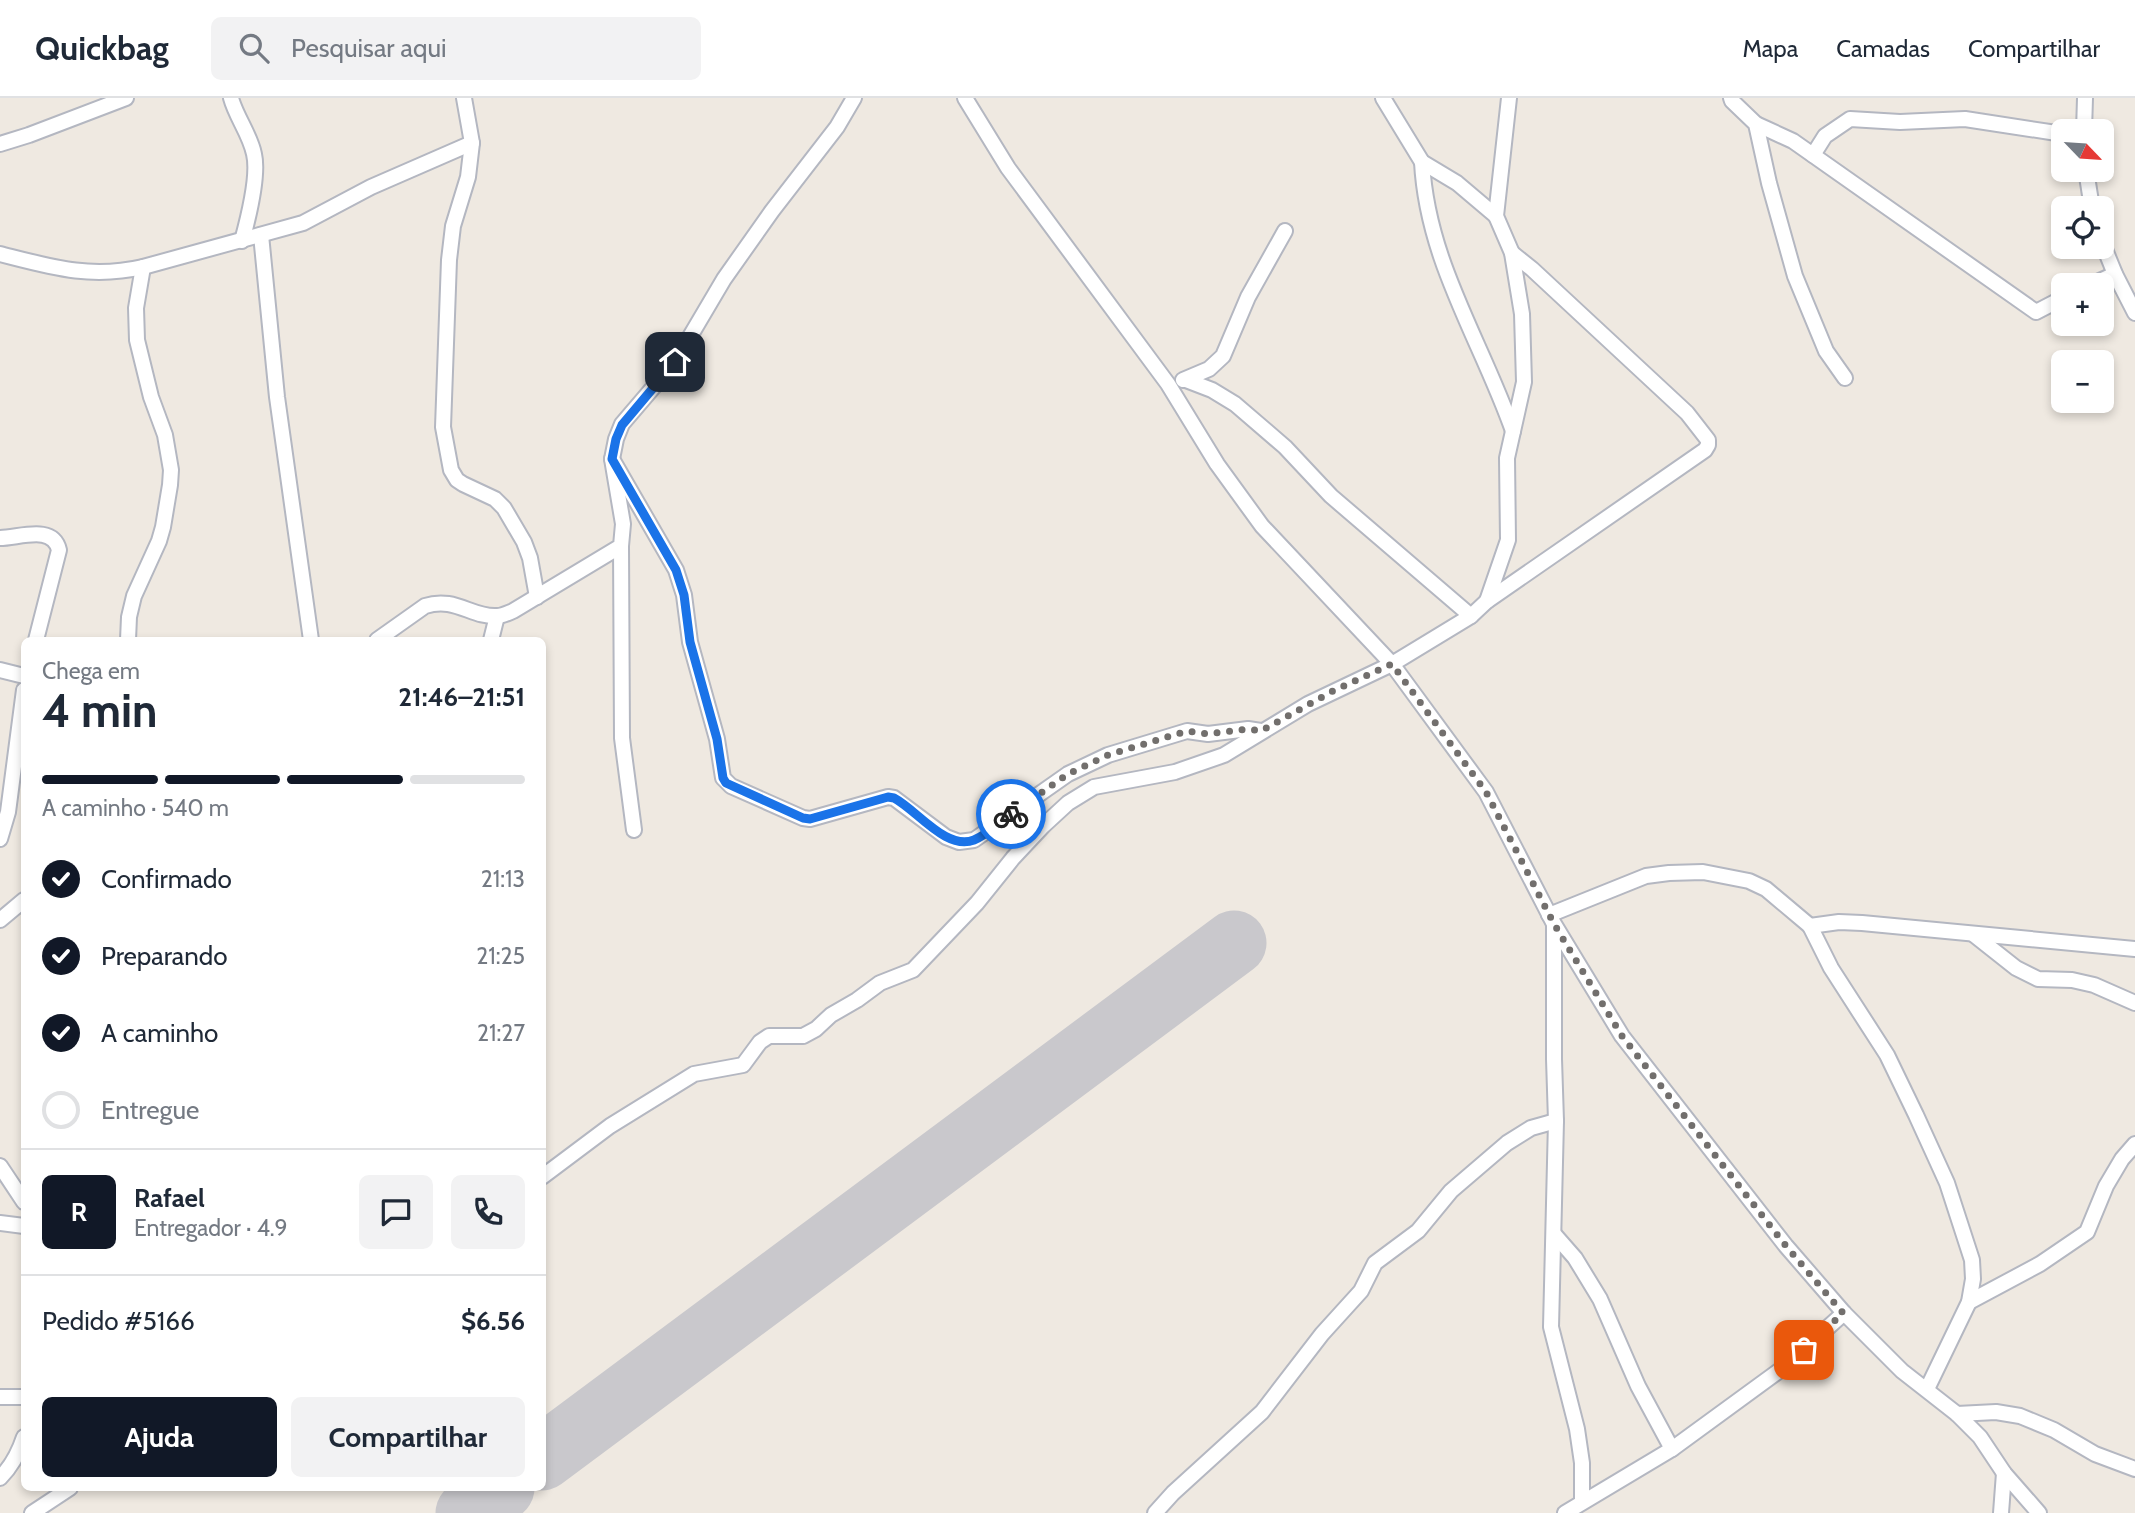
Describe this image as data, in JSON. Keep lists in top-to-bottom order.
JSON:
{
  "north": "bottom right",
  "page": {
    "header": "Quickbag",
    "search": "Pesquisar aqui",
    "nav": ["Mapa", "Camadas", "Compartilhar"],
    "map_buttons": ["+", "−"],
    "heading": ["4 min", "Chega em", "21:46–21:51"],
    "panel": [
      "Rafael",
      "Entregador · 4.9",
      "Pedido #5166",
      "$6.56"
    ],
    "bar": "A caminho · 540 m",
    "list": [
      ["Confirmado", "21:13"],
      ["Preparando", "21:25"],
      ["A caminho", "21:27"],
      "Entregue"
    ],
    "round": "R",
    "buttons": ["Ajuda", "Compartilhar"]
  }
}
